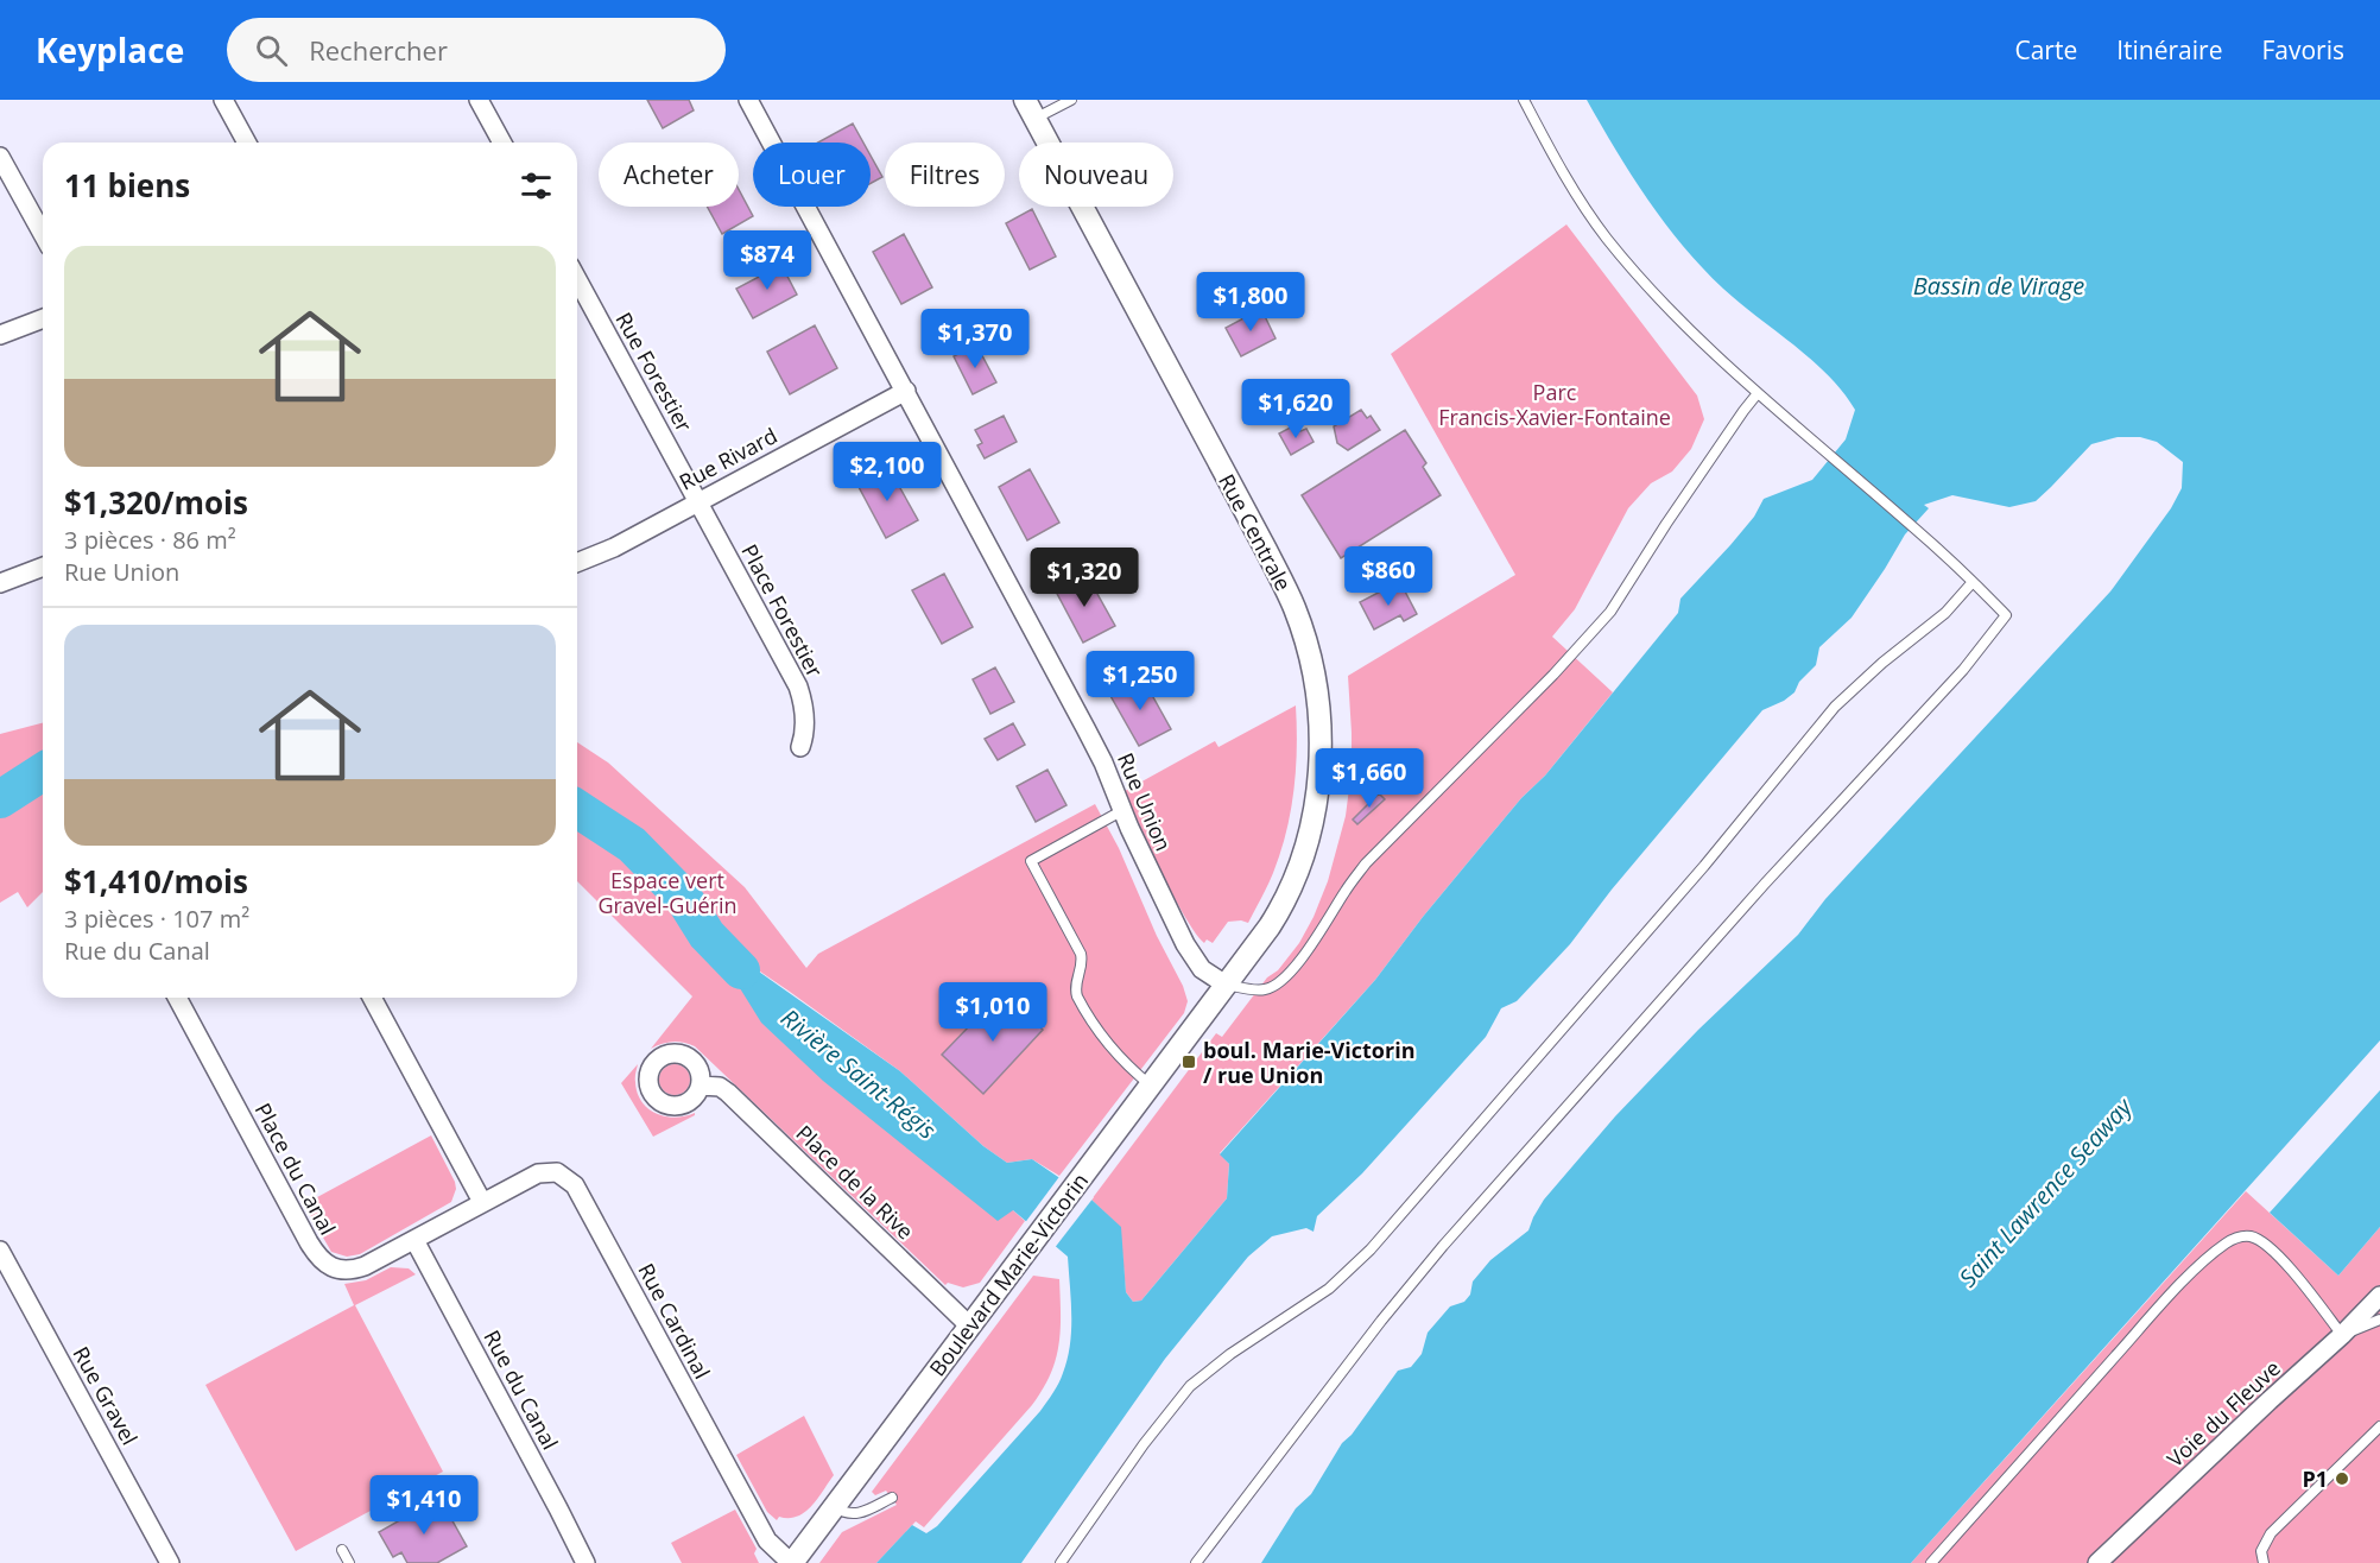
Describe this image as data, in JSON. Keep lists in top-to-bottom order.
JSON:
{
  "streets": {
    "street": [
      "Rue Forestier",
      "Rue Rivard",
      "Rue Centrale",
      "Place Forestier",
      "Rue Union",
      "Place du Canal",
      "Place de la Rive",
      "Boulevard Marie-Victorin",
      "Rue Cardinal",
      "Rue du Canal",
      "Rue Gravel",
      "Voie du Fleuve"
    ]
  },
  "crossings": [
    ["Rue Forestier", "Rue Rivard"],
    ["Rue Forestier", "Place Forestier"],
    ["Rue Rivard", "Place Forestier"],
    ["Rue Rivard", "Rue Union"],
    ["Rue Centrale", "Rue Union"],
    ["Rue Centrale", "Boulevard Marie-Victorin"],
    ["Rue Union", "Boulevard Marie-Victorin"],
    ["Place du Canal", "Rue Cardinal"],
    ["Place du Canal", "Rue du Canal"],
    ["Place de la Rive", "Boulevard Marie-Victorin"],
    ["Boulevard Marie-Victorin", "Rue Cardinal"]
  ],
  "water": ["Bassin de Virage", "Rivière Saint-Régis", "Saint Lawrence Seaway"],
  "parks": ["Parc Francis-Xavier-Fontaine", "Espace vert Gravel-Guérin"],
  "places": {
    "transit": ["boul. Marie-Victorin / rue Union"],
    "other": ["P1"]
  },
  "page": {
    "header": "Keyplace",
    "search": "Rechercher",
    "nav": ["Carte", "Itinéraire", "Favoris"],
    "chip": [
      "Acheter",
      "Louer",
      "Filtres",
      "Nouveau"
    ],
    "heading": "11 biens",
    "list": [
      {
        "name": "$1,320/mois",
        "note": "3 pièces · 86 m² · Rue Union"
      },
      {
        "name": "$1,410/mois",
        "note": "3 pièces · 107 m² · Rue du Canal"
      }
    ],
    "price": [
      "$874",
      "$1,800",
      "$1,370",
      "$1,620",
      "$2,100",
      "$860",
      "$1,320",
      "$1,250",
      "$1,660",
      "$1,010",
      "$1,410"
    ]
  }
}
